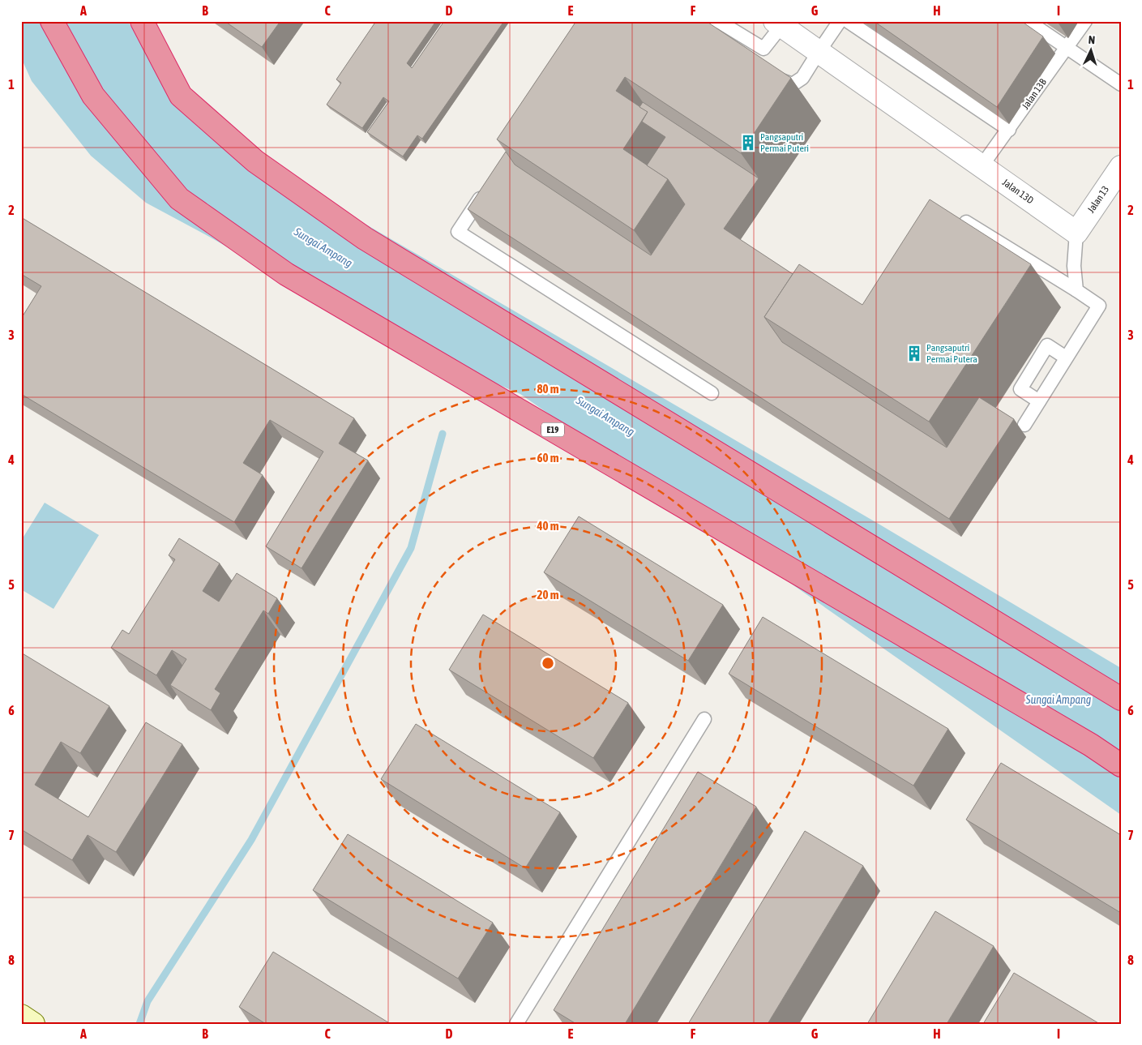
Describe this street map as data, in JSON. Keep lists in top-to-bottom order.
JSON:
{
  "streets": {
    "highway": ["E19"],
    "street": ["Jalan 13D", "Jalan 13"],
    "lane": ["Jalan 13B"]
  },
  "crossings": [
    ["Jalan 13B", "Jalan 13D"],
    ["Jalan 13D", "Jalan 13"]
  ],
  "water": ["Sungai Ampang"],
  "places": {
    "building": ["Pangsaputri Permai Puteri", "Pangsaputri Permai Putera"]
  },
  "north": "top",
  "grid": {
    "columns": [
      "A",
      "B",
      "C",
      "D",
      "E",
      "F",
      "G",
      "H",
      "I"
    ],
    "rows": [
      "1",
      "2",
      "3",
      "4",
      "5",
      "6",
      "7",
      "8"
    ]
  },
  "rings": [
    "80 m",
    "60 m",
    "40 m",
    "20 m"
  ]
}
